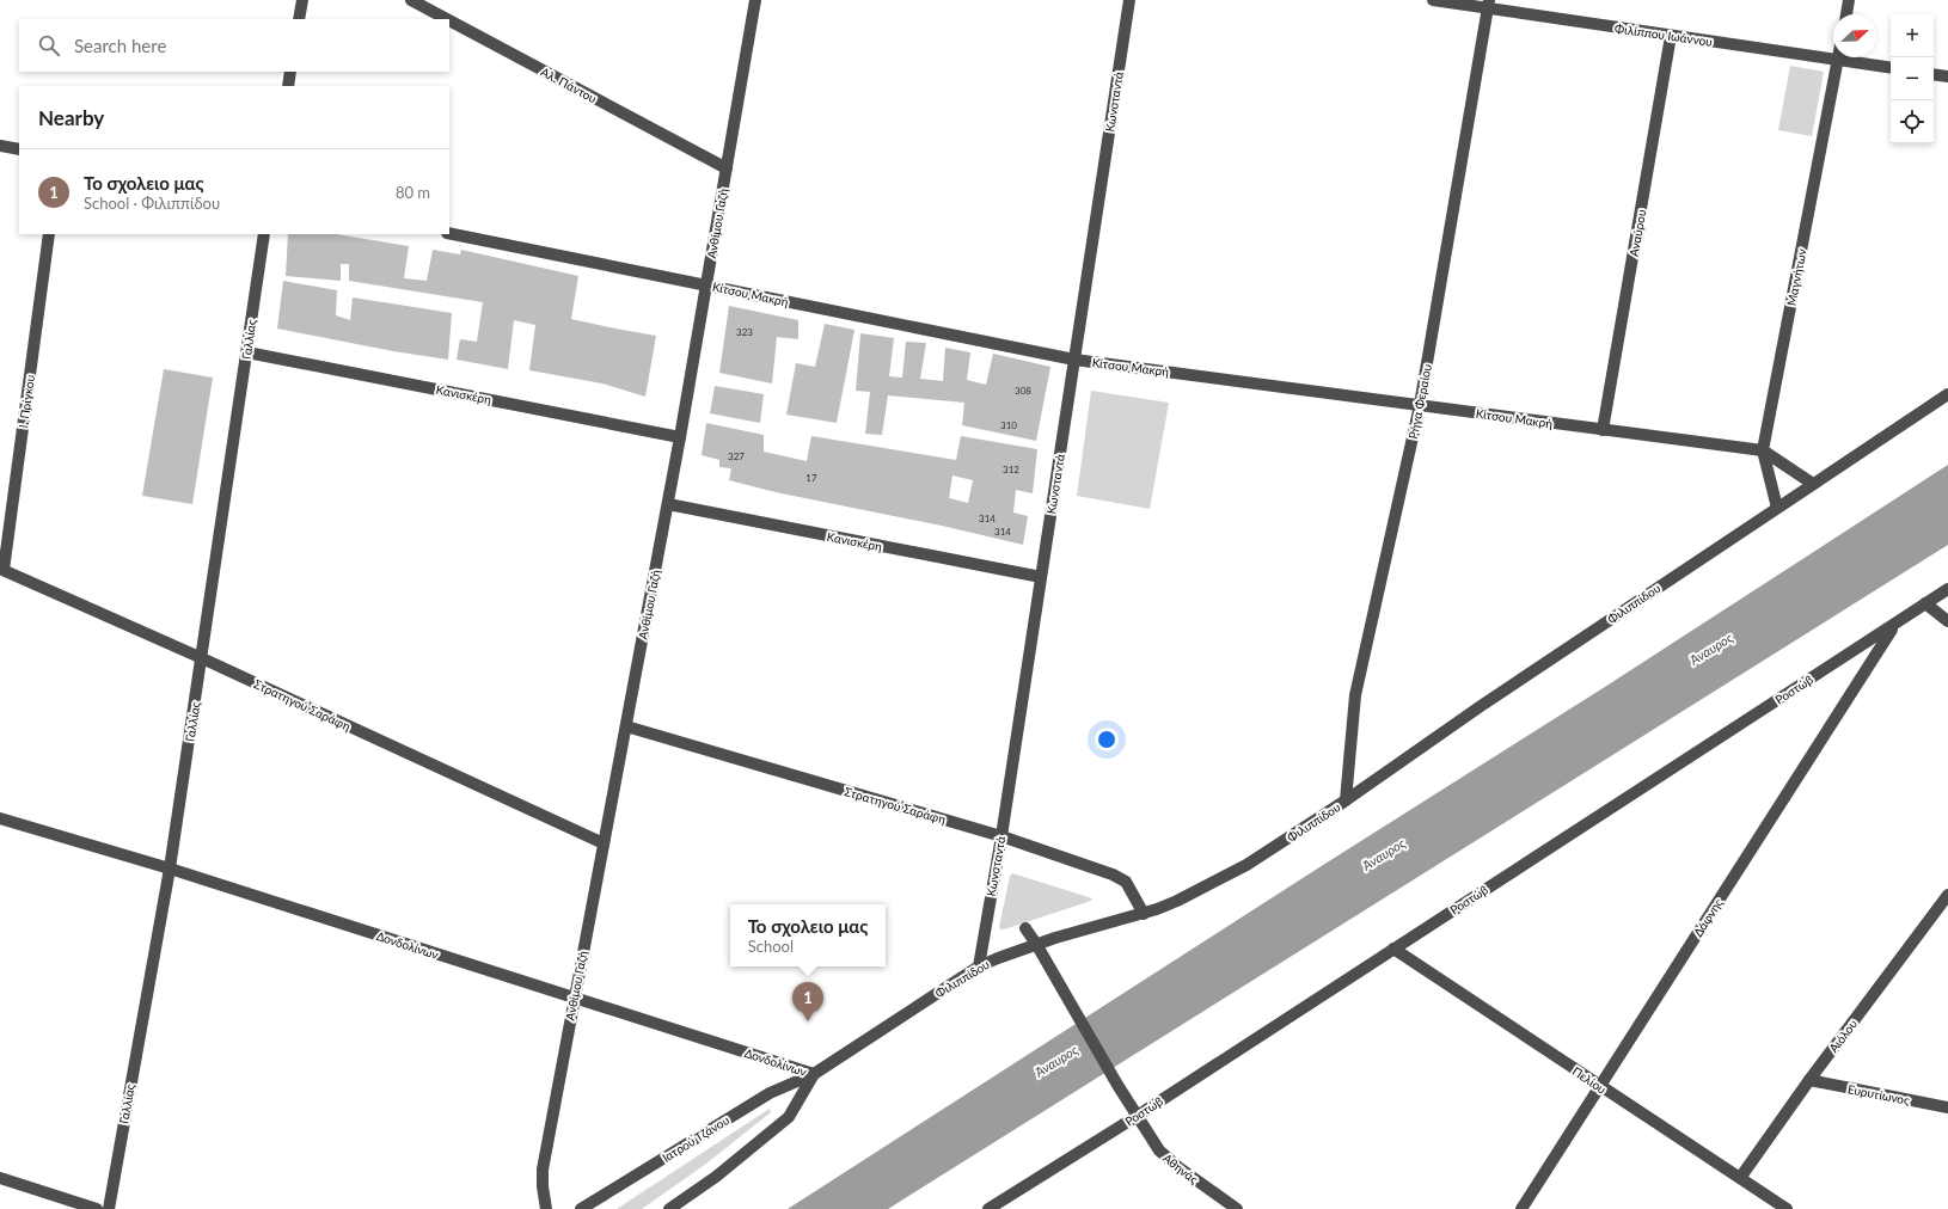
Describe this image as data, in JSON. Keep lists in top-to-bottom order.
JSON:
{
  "streets": {
    "street": [
      "Φιλίππου Ιωάννου",
      "Αλ. Πάντου",
      "Κωνσταντά",
      "Ανθίμου Γαζή",
      "Αναύρου",
      "Μαγνήτων",
      "Κίτσου Μακρή",
      "Γαλλίας",
      "Κανισκέρη",
      "Ι. Πρίγκου",
      "Ρήγα Φεραίου",
      "Φιλιππίδου",
      "Ροστώβ",
      "Στρατηγού Σαράφη",
      "Δάφνης",
      "Δονδολίνων",
      "Αιόλου",
      "Πελίου",
      "Ευρυτίωνος",
      "Ιατρού Τζάνου",
      "Αθηνάς"
    ]
  },
  "crossings": [
    ["Φιλίππου Ιωάννου", "Αναύρου"],
    ["Φιλίππου Ιωάννου", "Μαγνήτων"],
    ["Φιλίππου Ιωάννου", "Ρήγα Φεραίου"],
    ["Αλ. Πάντου", "Ανθίμου Γαζή"],
    ["Κωνσταντά", "Κίτσου Μακρή"],
    ["Κωνσταντά", "Κανισκέρη"],
    ["Κωνσταντά", "Φιλιππίδου"],
    ["Κωνσταντά", "Στρατηγού Σαράφη"],
    ["Ανθίμου Γαζή", "Κίτσου Μακρή"],
    ["Ανθίμου Γαζή", "Κανισκέρη"],
    ["Ανθίμου Γαζή", "Στρατηγού Σαράφη"],
    ["Ανθίμου Γαζή", "Δονδολίνων"],
    ["Αναύρου", "Κίτσου Μακρή"],
    ["Μαγνήτων", "Κίτσου Μακρή"],
    ["Μαγνήτων", "Φιλιππίδου"],
    ["Κίτσου Μακρή", "Ρήγα Φεραίου"],
    ["Κίτσου Μακρή", "Φιλιππίδου"],
    ["Γαλλίας", "Κανισκέρη"],
    ["Γαλλίας", "Στρατηγού Σαράφη"],
    ["Γαλλίας", "Δονδολίνων"],
    ["Ι. Πρίγκου", "Στρατηγού Σαράφη"],
    ["Ρήγα Φεραίου", "Φιλιππίδου"],
    ["Φιλιππίδου", "Στρατηγού Σαράφη"],
    ["Φιλιππίδου", "Δονδολίνων"],
    ["Φιλιππίδου", "Ιατρού Τζάνου"],
    ["Φιλιππίδου", "Αθηνάς"],
    ["Ροστώβ", "Δάφνης"],
    ["Ροστώβ", "Πελίου"],
    ["Ροστώβ", "Αθηνάς"],
    ["Δάφνης", "Πελίου"],
    ["Δονδολίνων", "Ιατρού Τζάνου"],
    ["Αιόλου", "Πελίου"],
    ["Αιόλου", "Ευρυτίωνος"]
  ],
  "water": ["Άναυρος"],
  "house_numbers": [
    "323",
    "308",
    "310",
    "327",
    "312",
    "17",
    "314",
    "314"
  ],
  "north": "top right",
  "page": {
    "map_buttons": ["+", "−"],
    "search": "Search here",
    "heading": "Nearby",
    "list": [
      {
        "mark": "1",
        "name": "Το σχολειο μας",
        "note": "School · Φιλιππίδου",
        "value": "80 m"
      }
    ],
    "popup": ["Το σχολειο μας", "School"],
    "pins": "1"
  }
}
